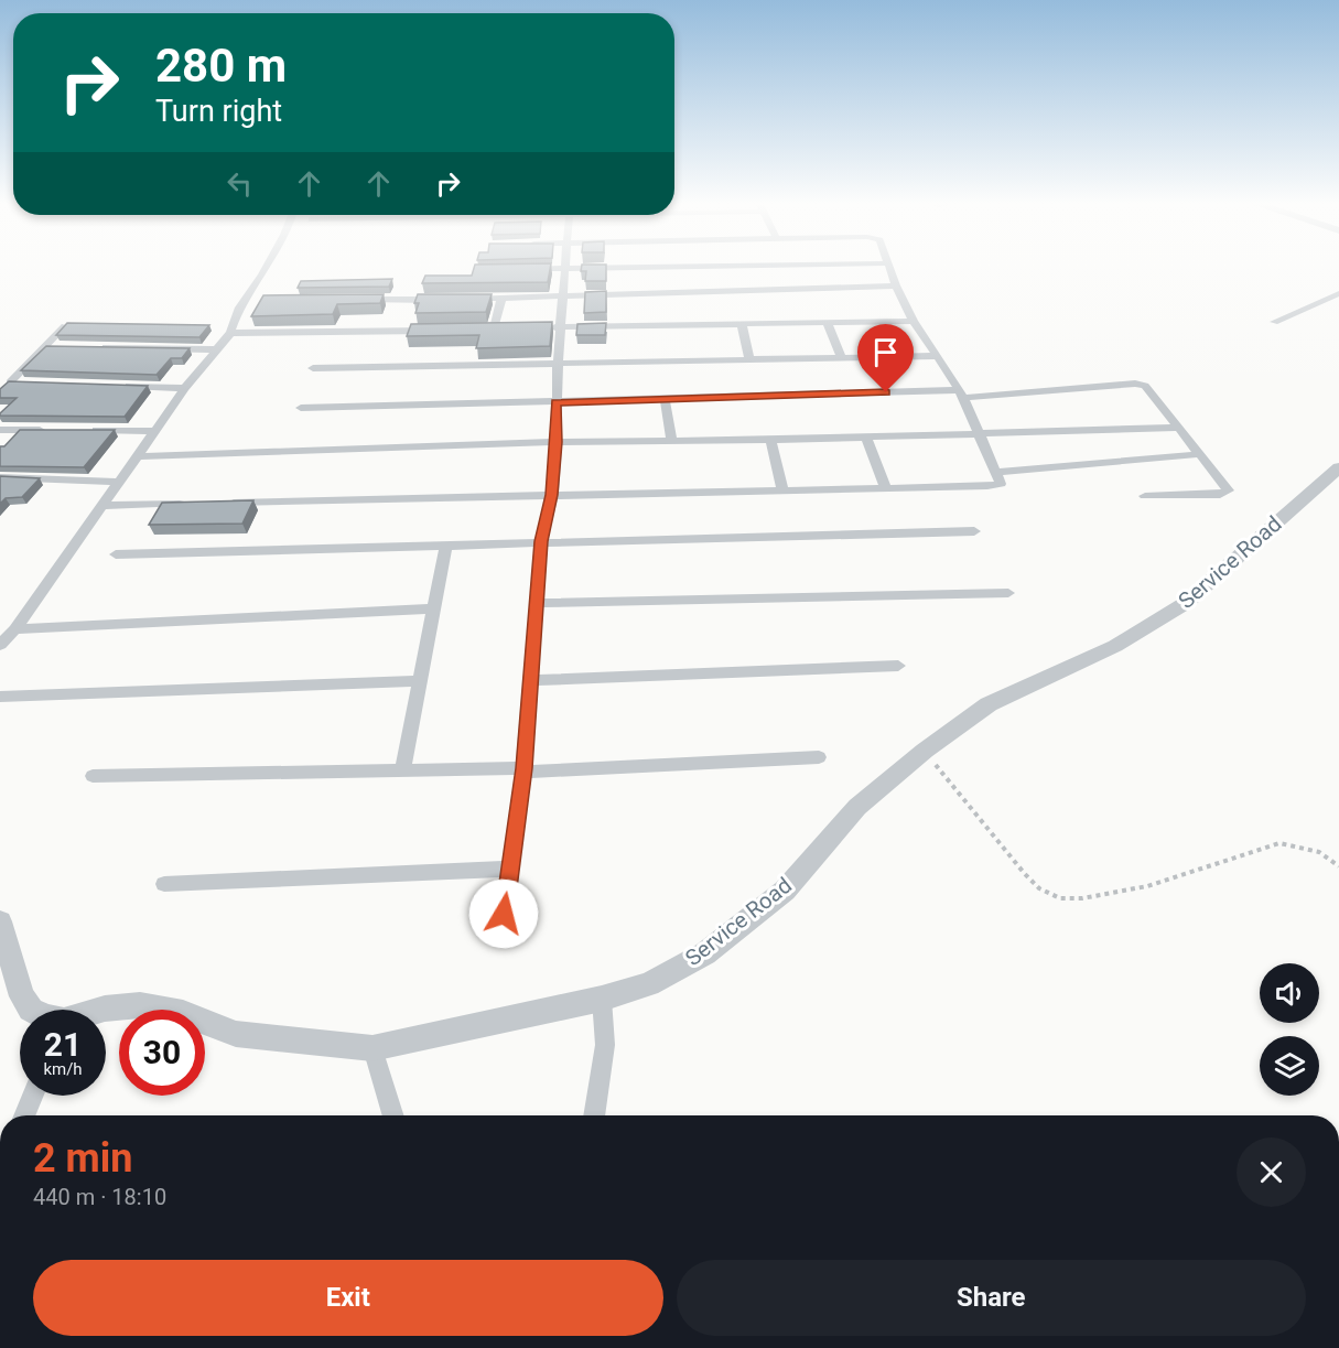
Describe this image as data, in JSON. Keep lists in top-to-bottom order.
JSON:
{
  "streets": {
    "street": ["Service Road"]
  },
  "page": {
    "turn": ["280 m", "Turn right"],
    "speed": "21 km/h",
    "limit": "30",
    "heading": ["2 min", "440 m · 18:10"],
    "buttons": ["Exit", "Share"]
  }
}
